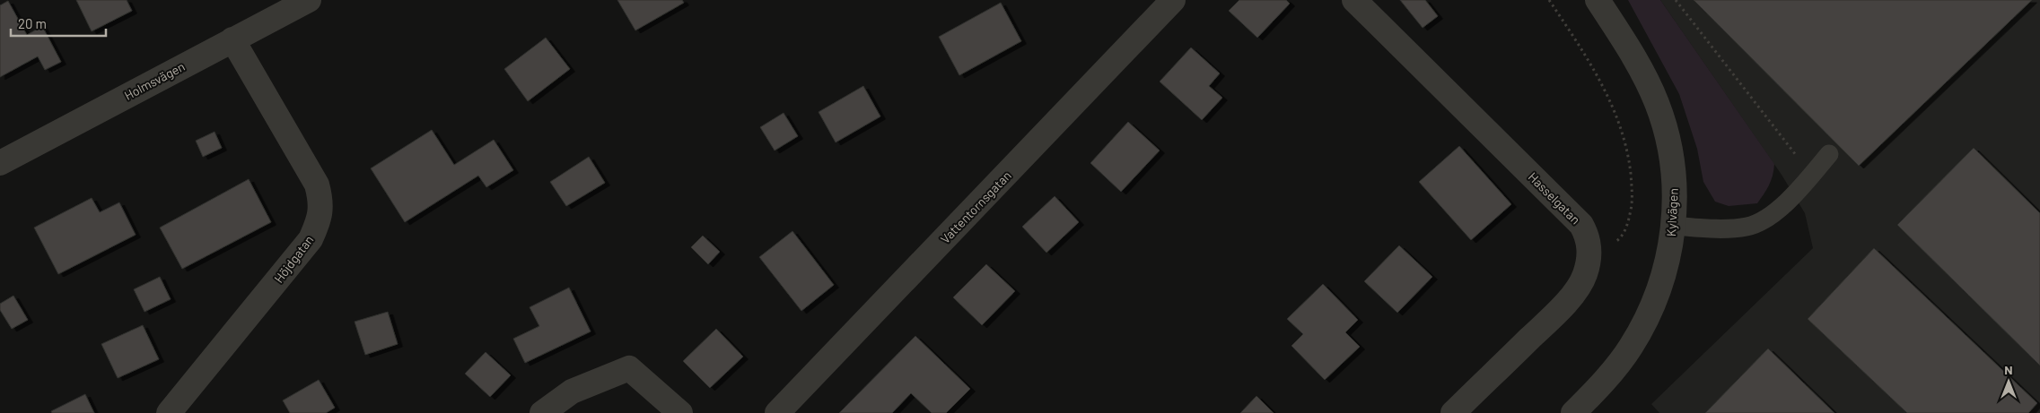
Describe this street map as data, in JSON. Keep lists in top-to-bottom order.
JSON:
{
  "streets": {
    "street": [
      "Holmsvägen",
      "Hasselgatan",
      "Vattentornsgatan",
      "Kylvägen",
      "Höjdgatan"
    ]
  },
  "crossings": [
    ["Holmsvägen", "Höjdgatan"]
  ],
  "scale_bar": "20 m",
  "north": "top"
}
